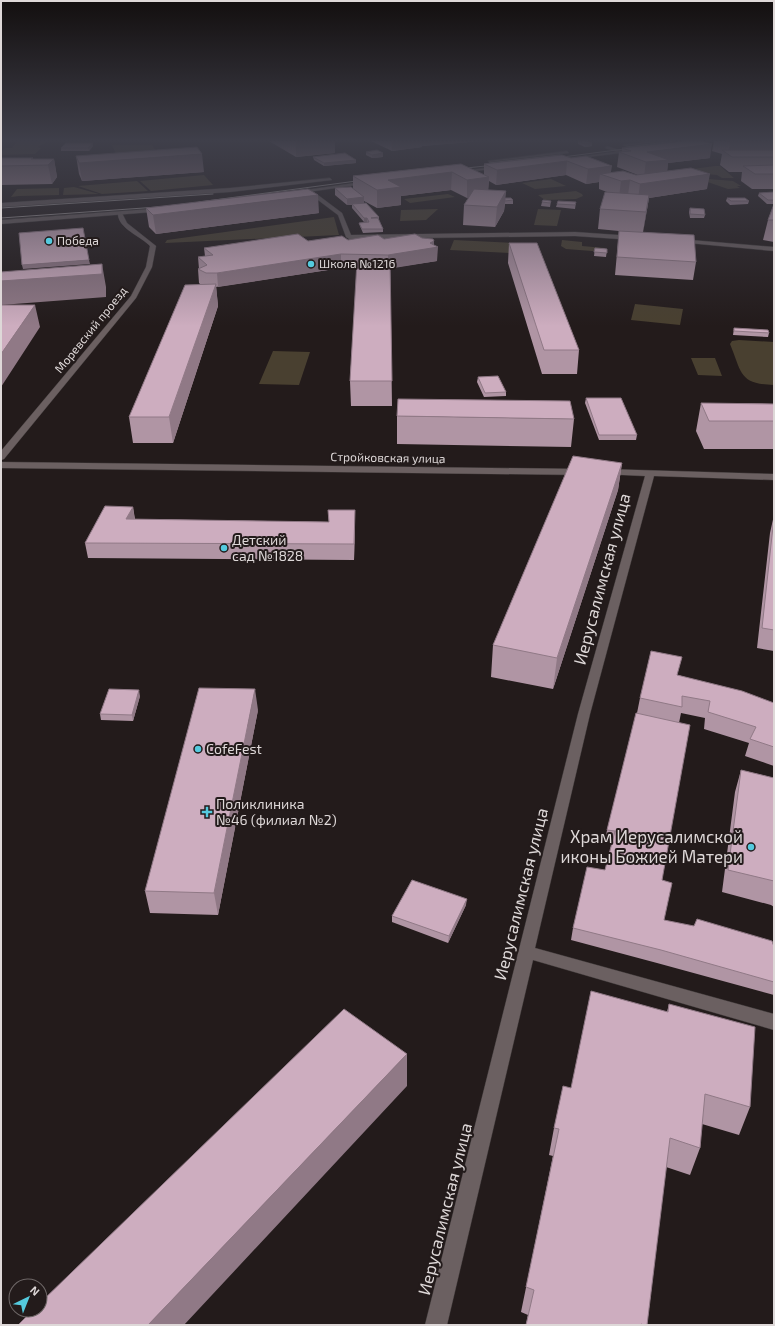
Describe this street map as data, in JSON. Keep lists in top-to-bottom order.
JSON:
{
  "streets": {
    "street": ["Моревский проезд", "Стройковская улица", "Иерусалимская улица"]
  },
  "crossings": [
    ["Стройковская улица", "Иерусалимская улица"]
  ],
  "places": {
    "other": [
      "Победа",
      "Школа №1216",
      "Детский сад №1828",
      "CofeFest",
      "Храм Иерусалимской иконы Божией Матери"
    ],
    "health": ["Поликлиника №46 (филиал №2)"]
  },
  "north": "top right"
}
